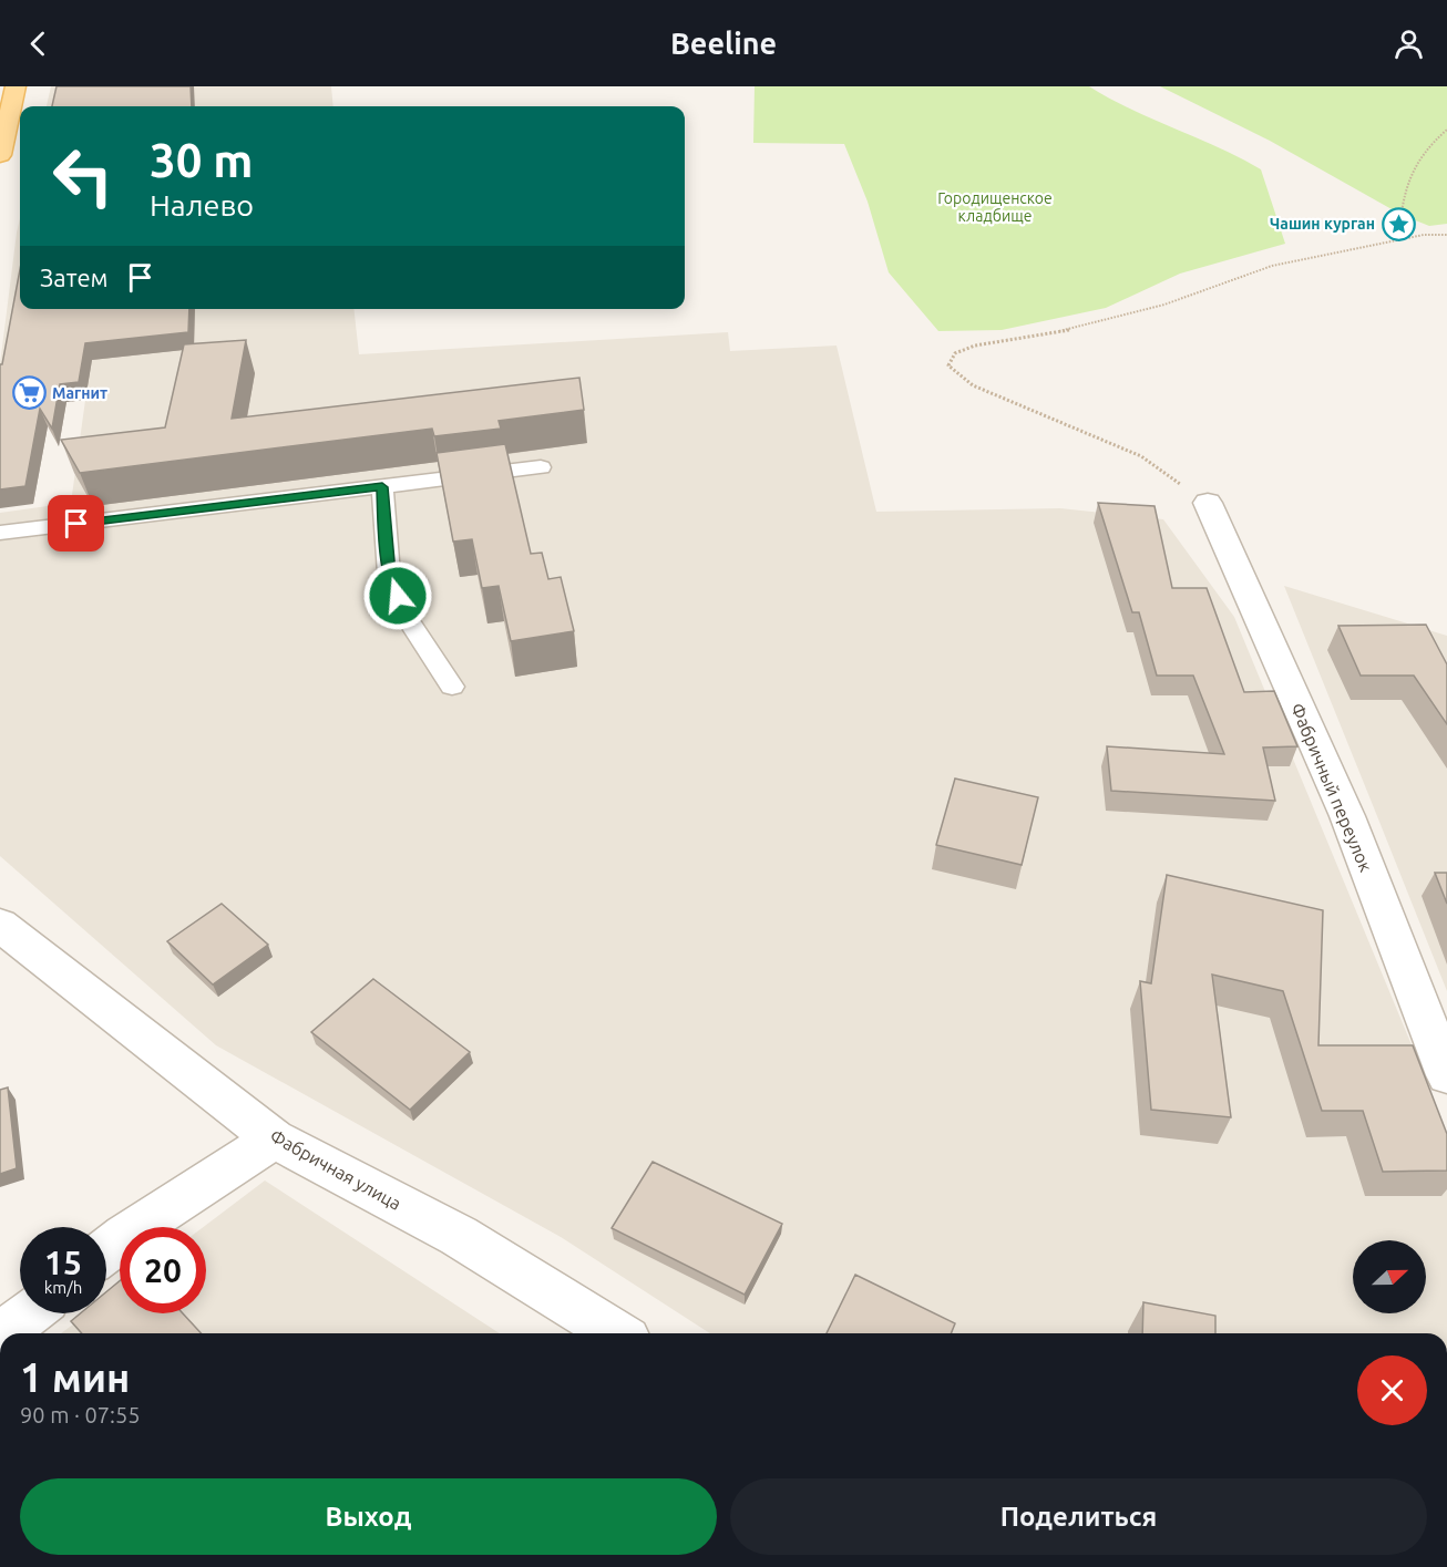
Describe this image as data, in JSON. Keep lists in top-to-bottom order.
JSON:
{
  "streets": {
    "street": ["Фабричный переулок", "Фабричная улица"]
  },
  "parks": ["Городищенское кладбище"],
  "places": {
    "place": ["Чашин курган"],
    "supermarket": ["Магнит"]
  },
  "north": "right",
  "page": {
    "header": "Beeline",
    "turn": ["30 m", "Налево"],
    "then": "Затем",
    "speed": "15 km/h",
    "limit": "20",
    "heading": ["1 мин", "90 m · 07:55"],
    "buttons": ["Выход", "Поделиться"]
  }
}
